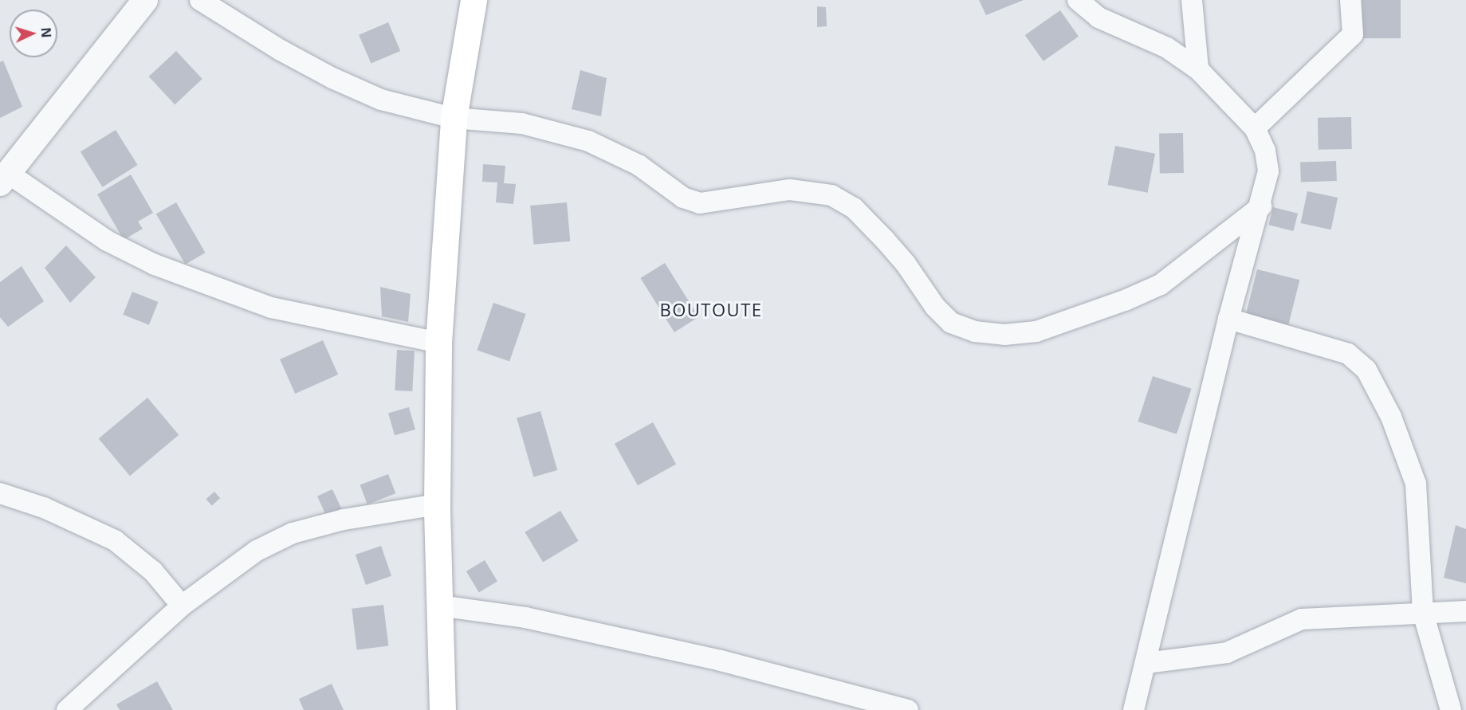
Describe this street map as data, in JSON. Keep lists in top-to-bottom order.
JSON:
{
  "districts": ["BOUTOUTE"],
  "north": "right"
}
